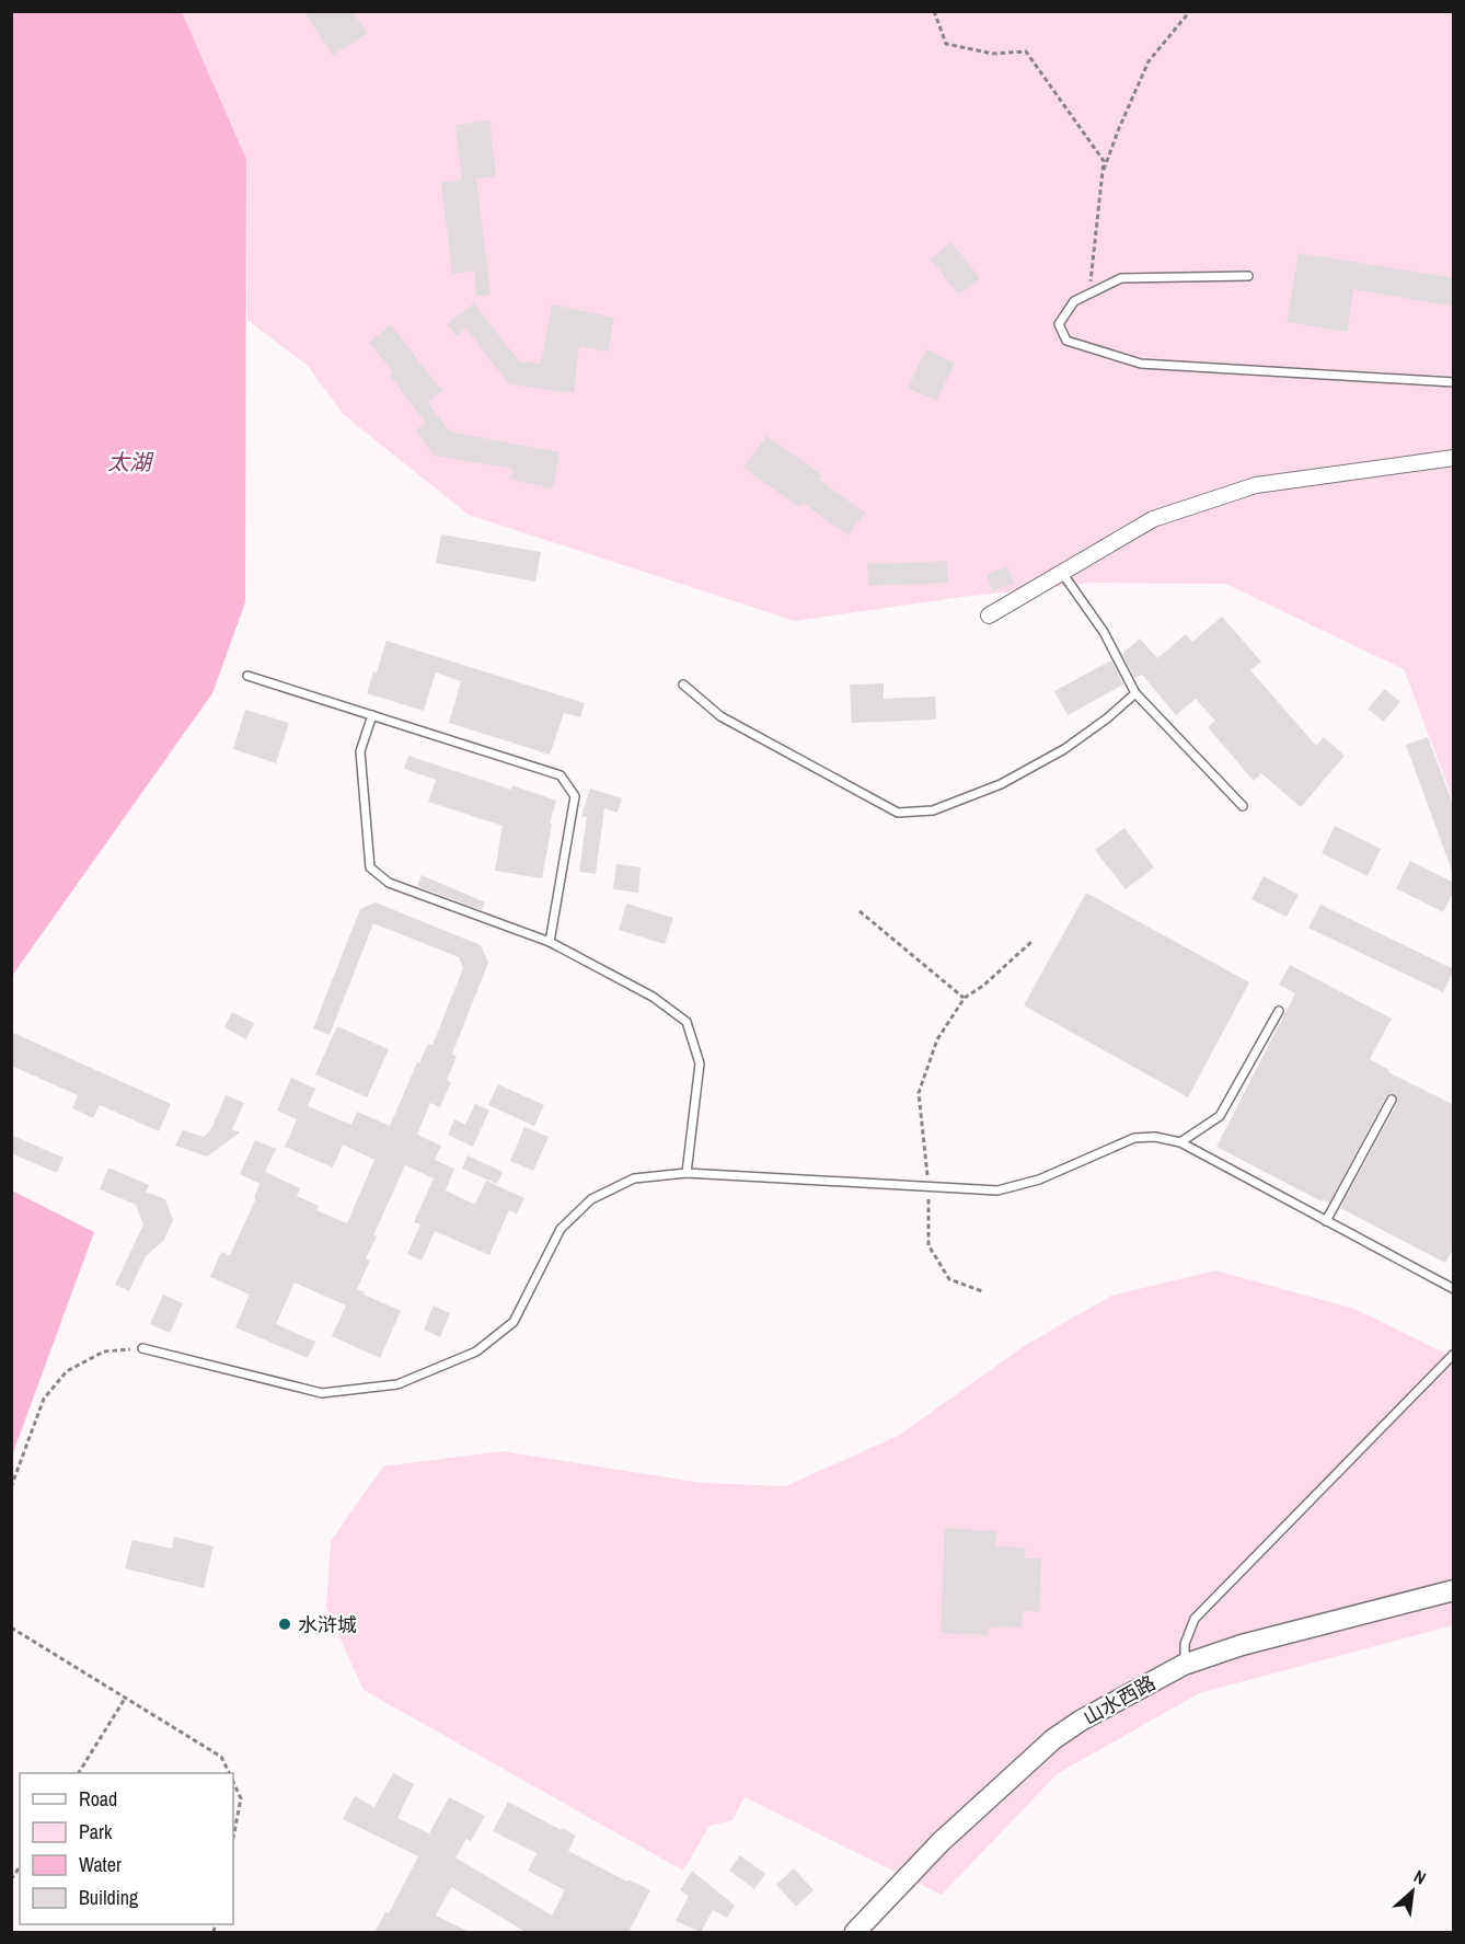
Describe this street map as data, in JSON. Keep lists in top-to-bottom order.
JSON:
{
  "streets": {
    "street": ["山水西路"]
  },
  "water": ["太湖"],
  "places": ["水浒城"],
  "legend": [
    "Road",
    "Park",
    "Water",
    "Building"
  ],
  "north": "top right"
}
